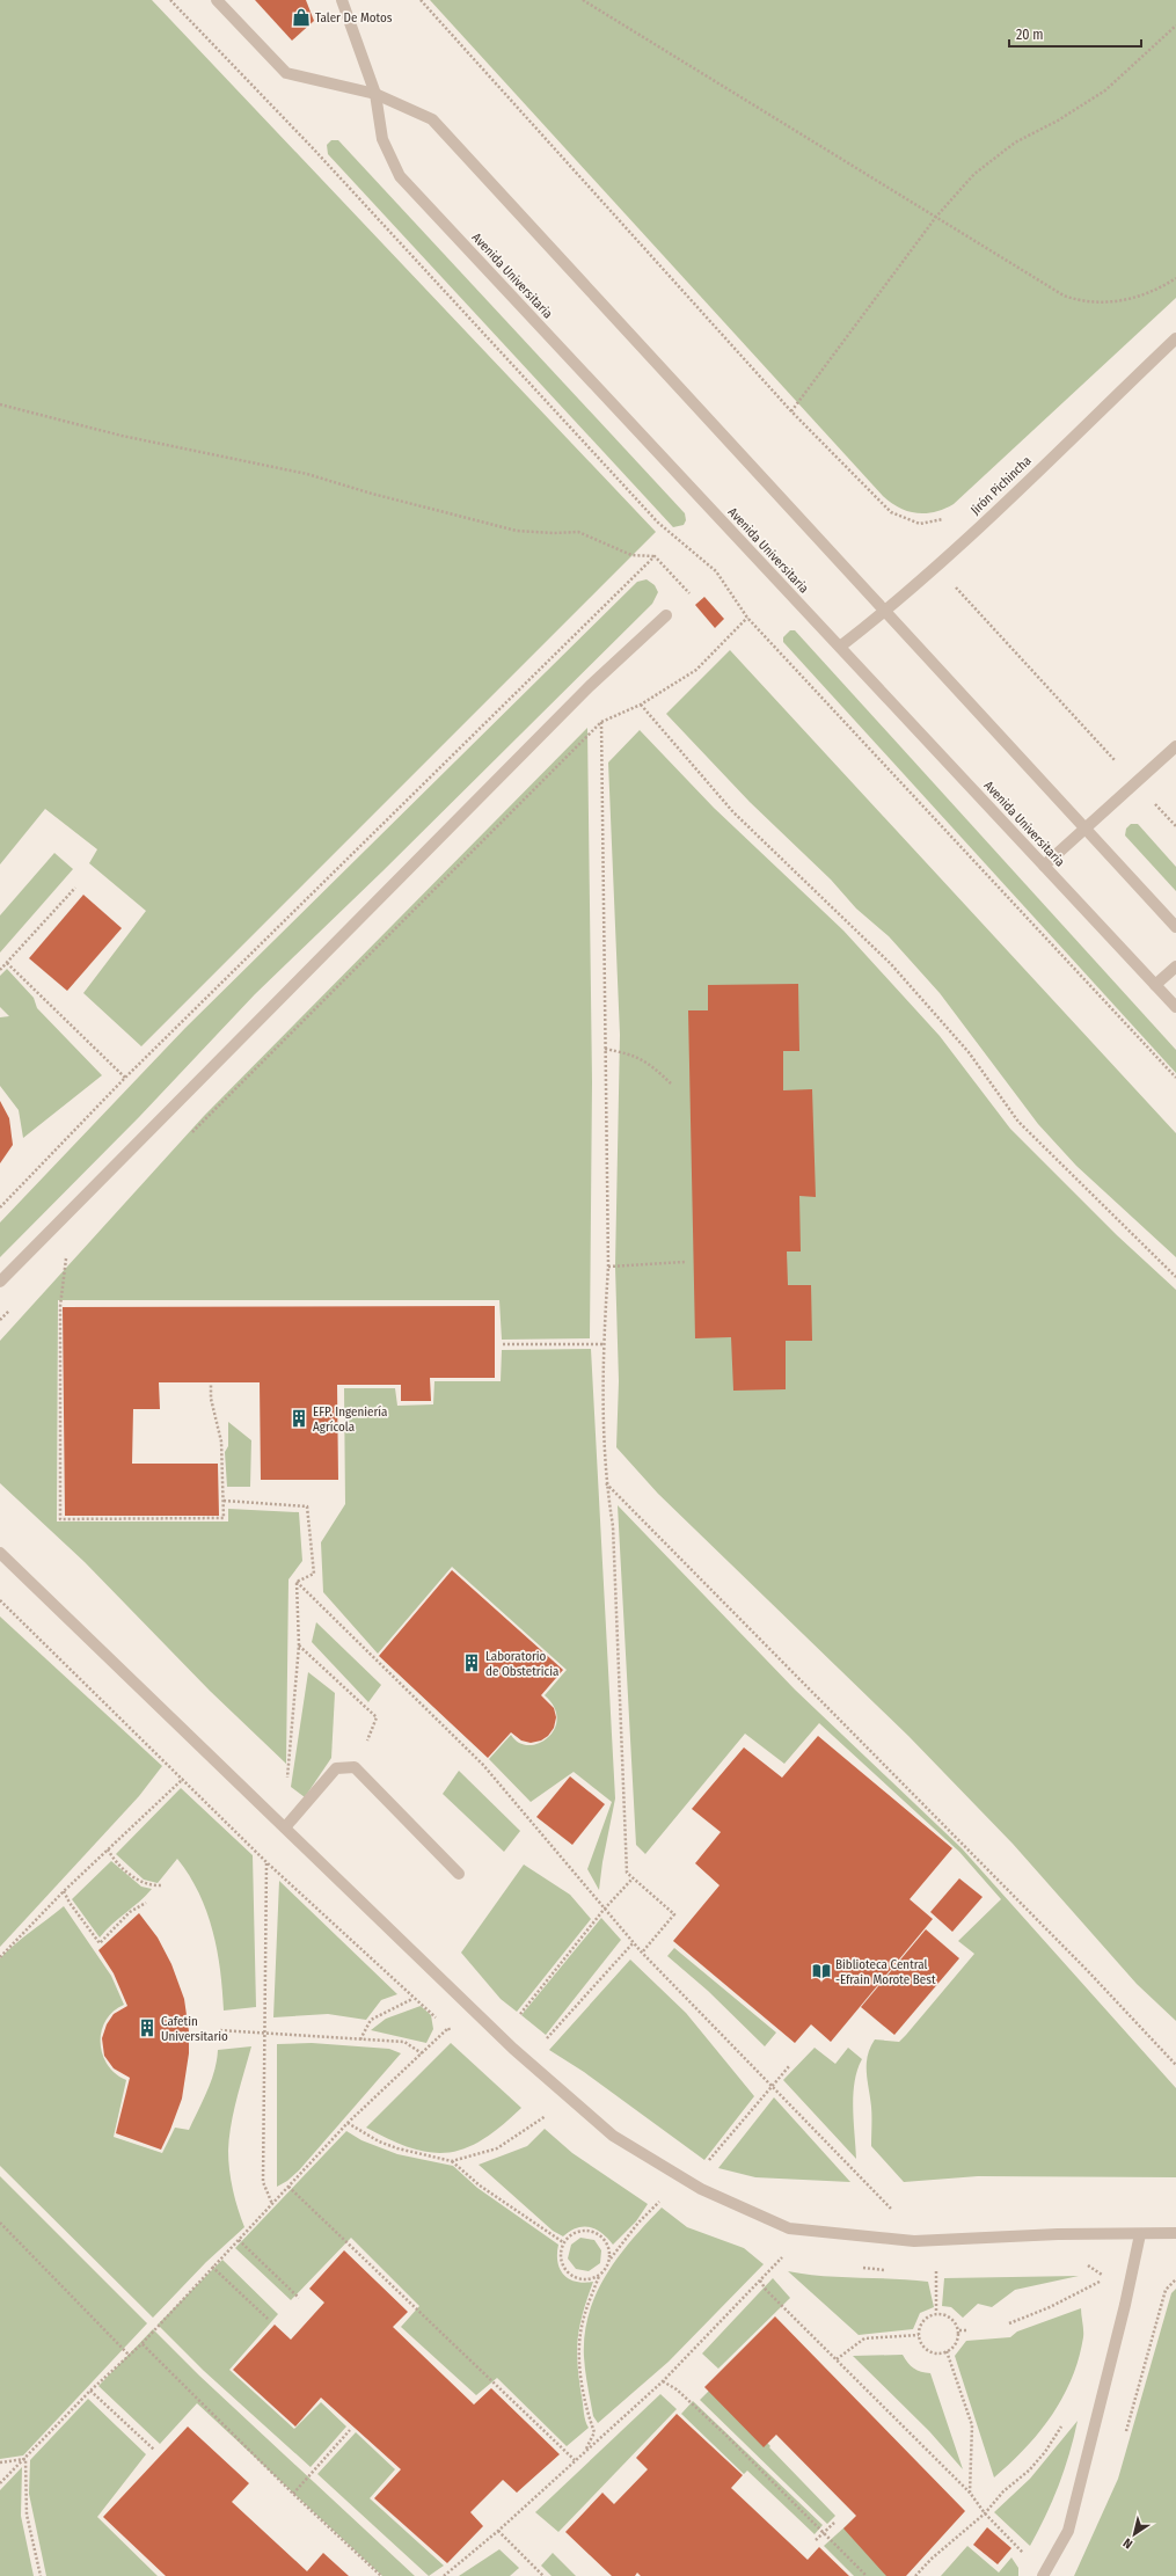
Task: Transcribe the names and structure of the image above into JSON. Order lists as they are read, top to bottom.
{
  "streets": {
    "street": ["Avenida Universitaria", "Jirón Pichincha"]
  },
  "crossings": [
    ["Avenida Universitaria", "Jirón Pichincha"]
  ],
  "places": {
    "shop": ["Taler De Motos"],
    "building": ["EFP. Ingeniería Agrícola", "Laboratorio de Obstetricia", "Cafetin Universitario"],
    "library": ["Biblioteca Central -Efrain Morote Best"]
  },
  "scale_bar": "20 m",
  "north": "bottom left"
}
